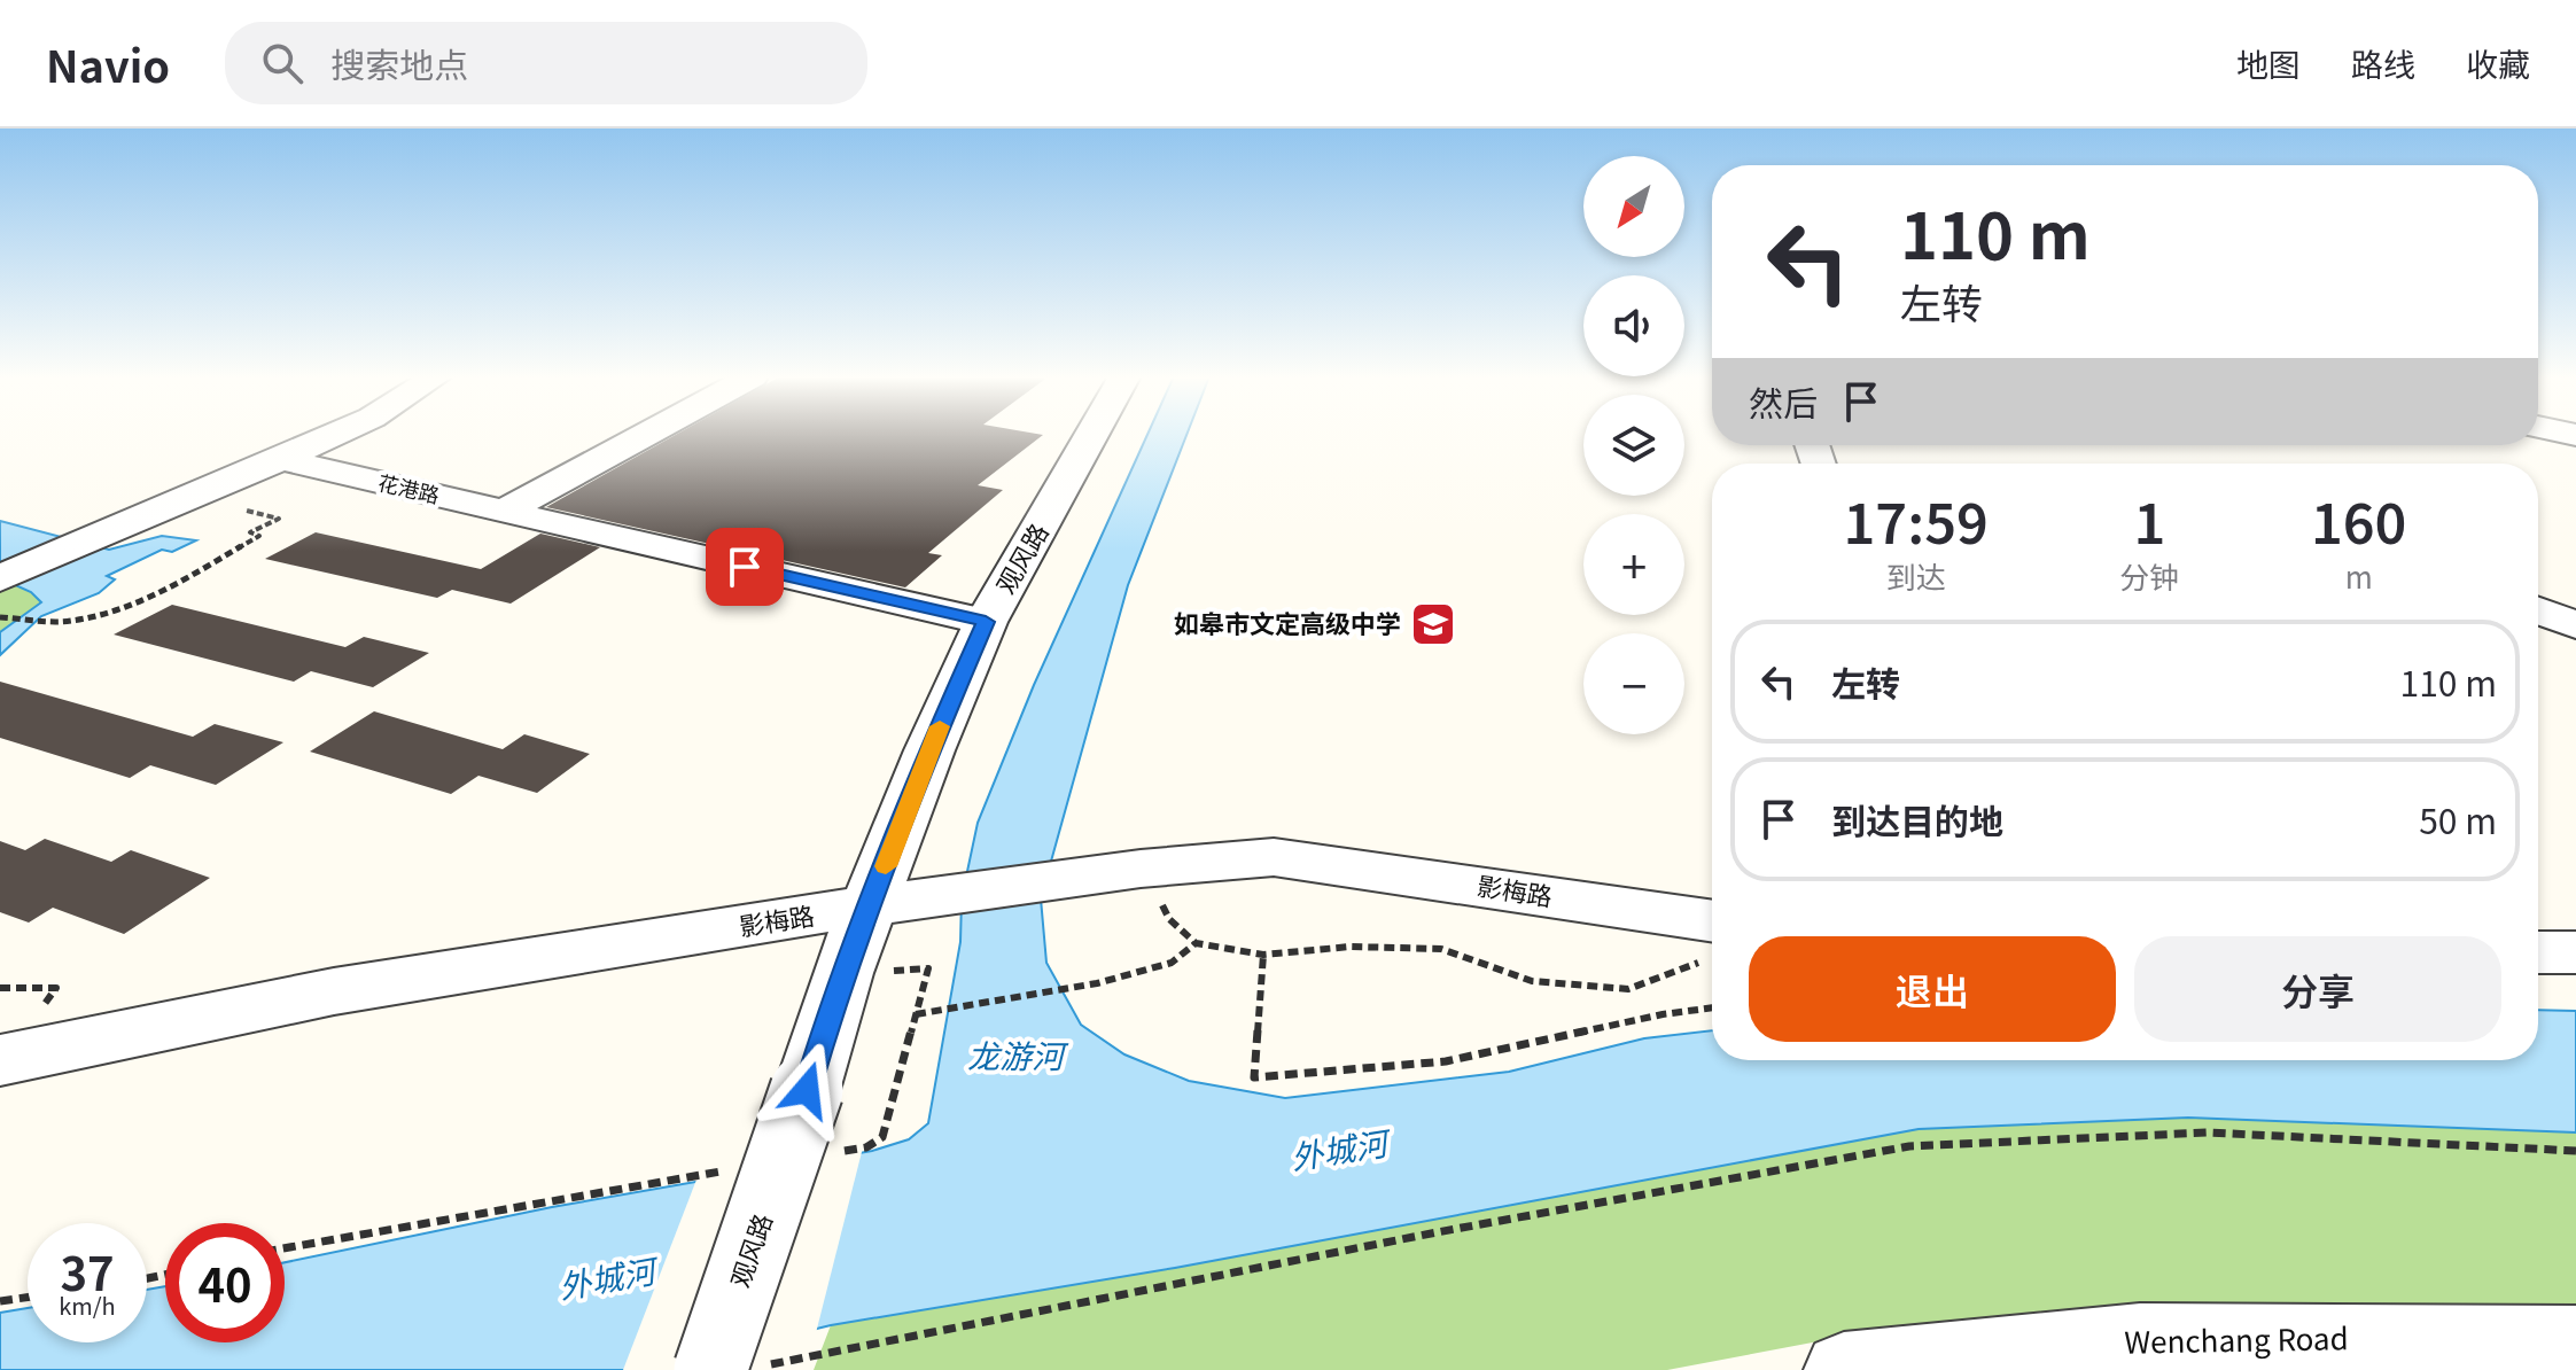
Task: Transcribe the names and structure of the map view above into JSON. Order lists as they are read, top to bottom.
{
  "streets": {
    "street": [
      "花港路",
      "观风路",
      "影梅路",
      "Wenchang Road"
    ]
  },
  "crossings": [
    ["花港路", "观风路"],
    ["观风路", "影梅路"]
  ],
  "water": ["龙游河", "外城河"],
  "places": {
    "school or university": ["如皋市文定高级中学"]
  },
  "north": "bottom left",
  "page": {
    "header": "Navio",
    "search": "搜索地点",
    "nav": ["地图", "路线", "收藏"],
    "map_buttons": ["+", "−"],
    "turn": ["110 m", "左转"],
    "then": "然后",
    "eta": [
      "17:59",
      "到达",
      "1",
      "分钟",
      "160",
      "m"
    ],
    "list": [
      {
        "name": "左转",
        "value": "110 m"
      },
      {
        "name": "到达目的地",
        "value": "50 m"
      }
    ],
    "buttons": ["退出", "分享"],
    "speed": "37 km/h",
    "limit": "40"
  }
}
